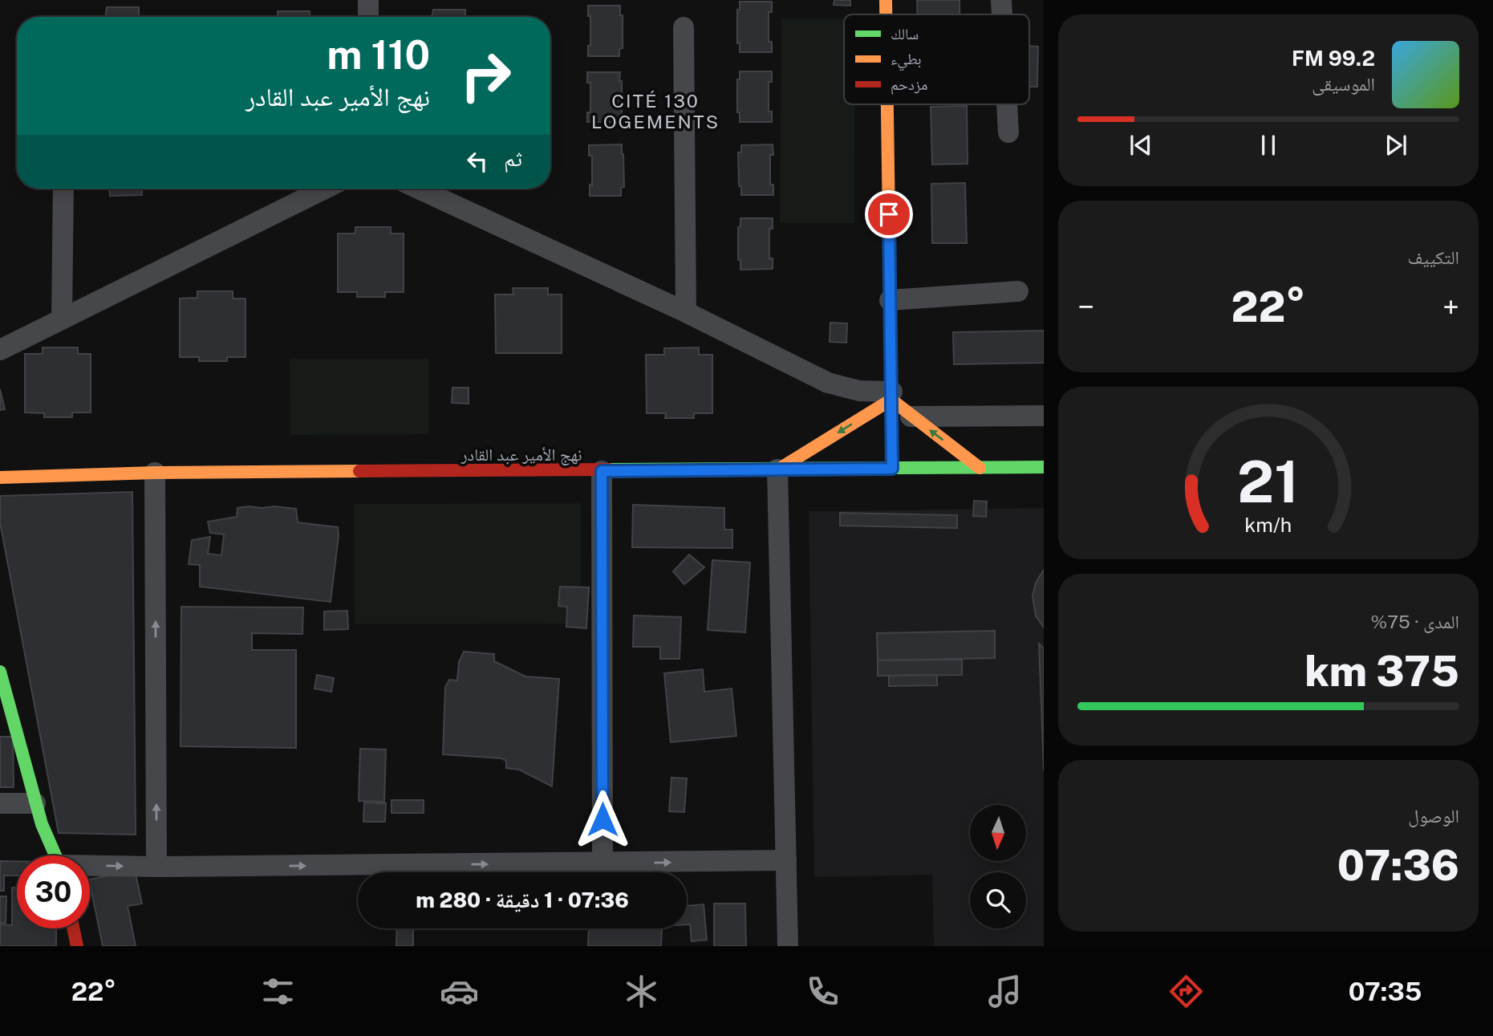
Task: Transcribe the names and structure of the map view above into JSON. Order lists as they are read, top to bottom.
{
  "streets": {
    "main road": ["نهج الأمير عبد القادر"]
  },
  "districts": ["CITÉ 130 LOGEMENTS"],
  "legend": ["سالك", "بطيء", "مزدحم"],
  "north": "bottom",
  "page": {
    "turn": ["110 m", "نهج الأمير عبد القادر"],
    "song": ["99.2 FM", "الموسيقى"],
    "then": "ثم",
    "tile": [
      "التكييف",
      ["المدى · 75%", "375 km"],
      ["الوصول", "07:36"]
    ],
    "heat": ["−", "22°", "+"],
    "limit": "30",
    "trip": "07:36 · 1 دقيقة · 280 m",
    "tabs": ["07:35", "22°"],
    "gauge": ["21", "km/h"]
  }
}
